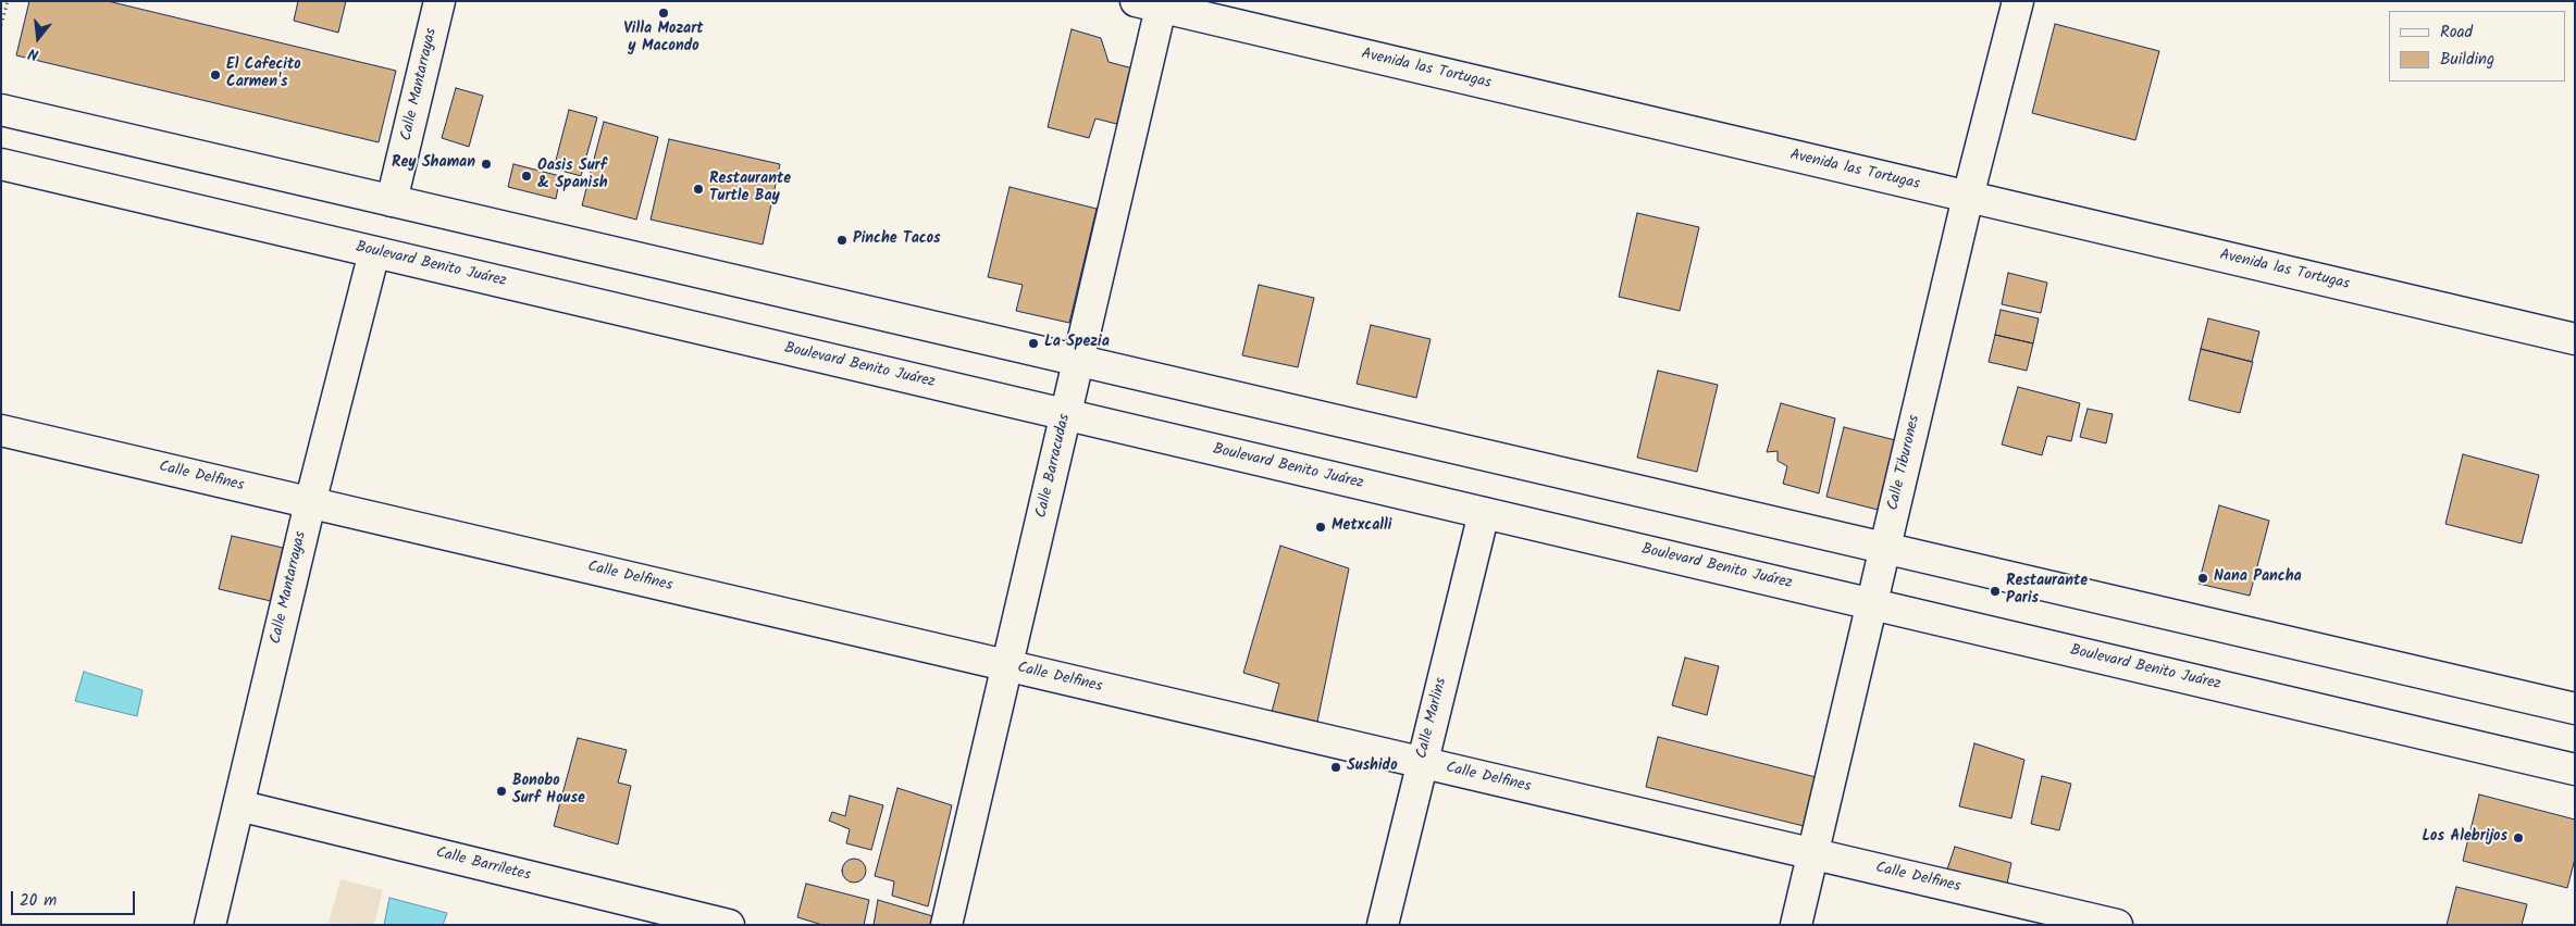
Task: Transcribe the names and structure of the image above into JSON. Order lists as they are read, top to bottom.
{
  "streets": {
    "street": [
      "Avenida las Tortugas",
      "Calle Mantarrayas",
      "Boulevard Benito Juárez",
      "Calle Tiburones",
      "Calle Barracudas",
      "Calle Delfines",
      "Calle Marlins",
      "Calle Barriletes"
    ]
  },
  "crossings": [
    ["Avenida las Tortugas", "Calle Tiburones"],
    ["Avenida las Tortugas", "Calle Barracudas"],
    ["Calle Mantarrayas", "Boulevard Benito Juárez"],
    ["Calle Mantarrayas", "Calle Delfines"],
    ["Calle Mantarrayas", "Calle Barriletes"],
    ["Boulevard Benito Juárez", "Calle Tiburones"],
    ["Boulevard Benito Juárez", "Calle Barracudas"],
    ["Boulevard Benito Juárez", "Calle Marlins"],
    ["Calle Tiburones", "Calle Delfines"],
    ["Calle Barracudas", "Calle Delfines"],
    ["Calle Delfines", "Calle Marlins"]
  ],
  "places": [
    "Villa Mozart y Macondo",
    "El Cafecito Carmen's",
    "Rey Shaman",
    "Oasis Surf & Spanish",
    "Restaurante Turtle Bay",
    "Pinche Tacos",
    "La Spezia",
    "Metxcalli",
    "Nana Pancha",
    "Restaurante Paris",
    "Sushido",
    "Bonobo Surf House",
    "Los Alebrijos"
  ],
  "legend": ["Road", "Building"],
  "scale_bar": "20 m",
  "north": "bottom"
}
